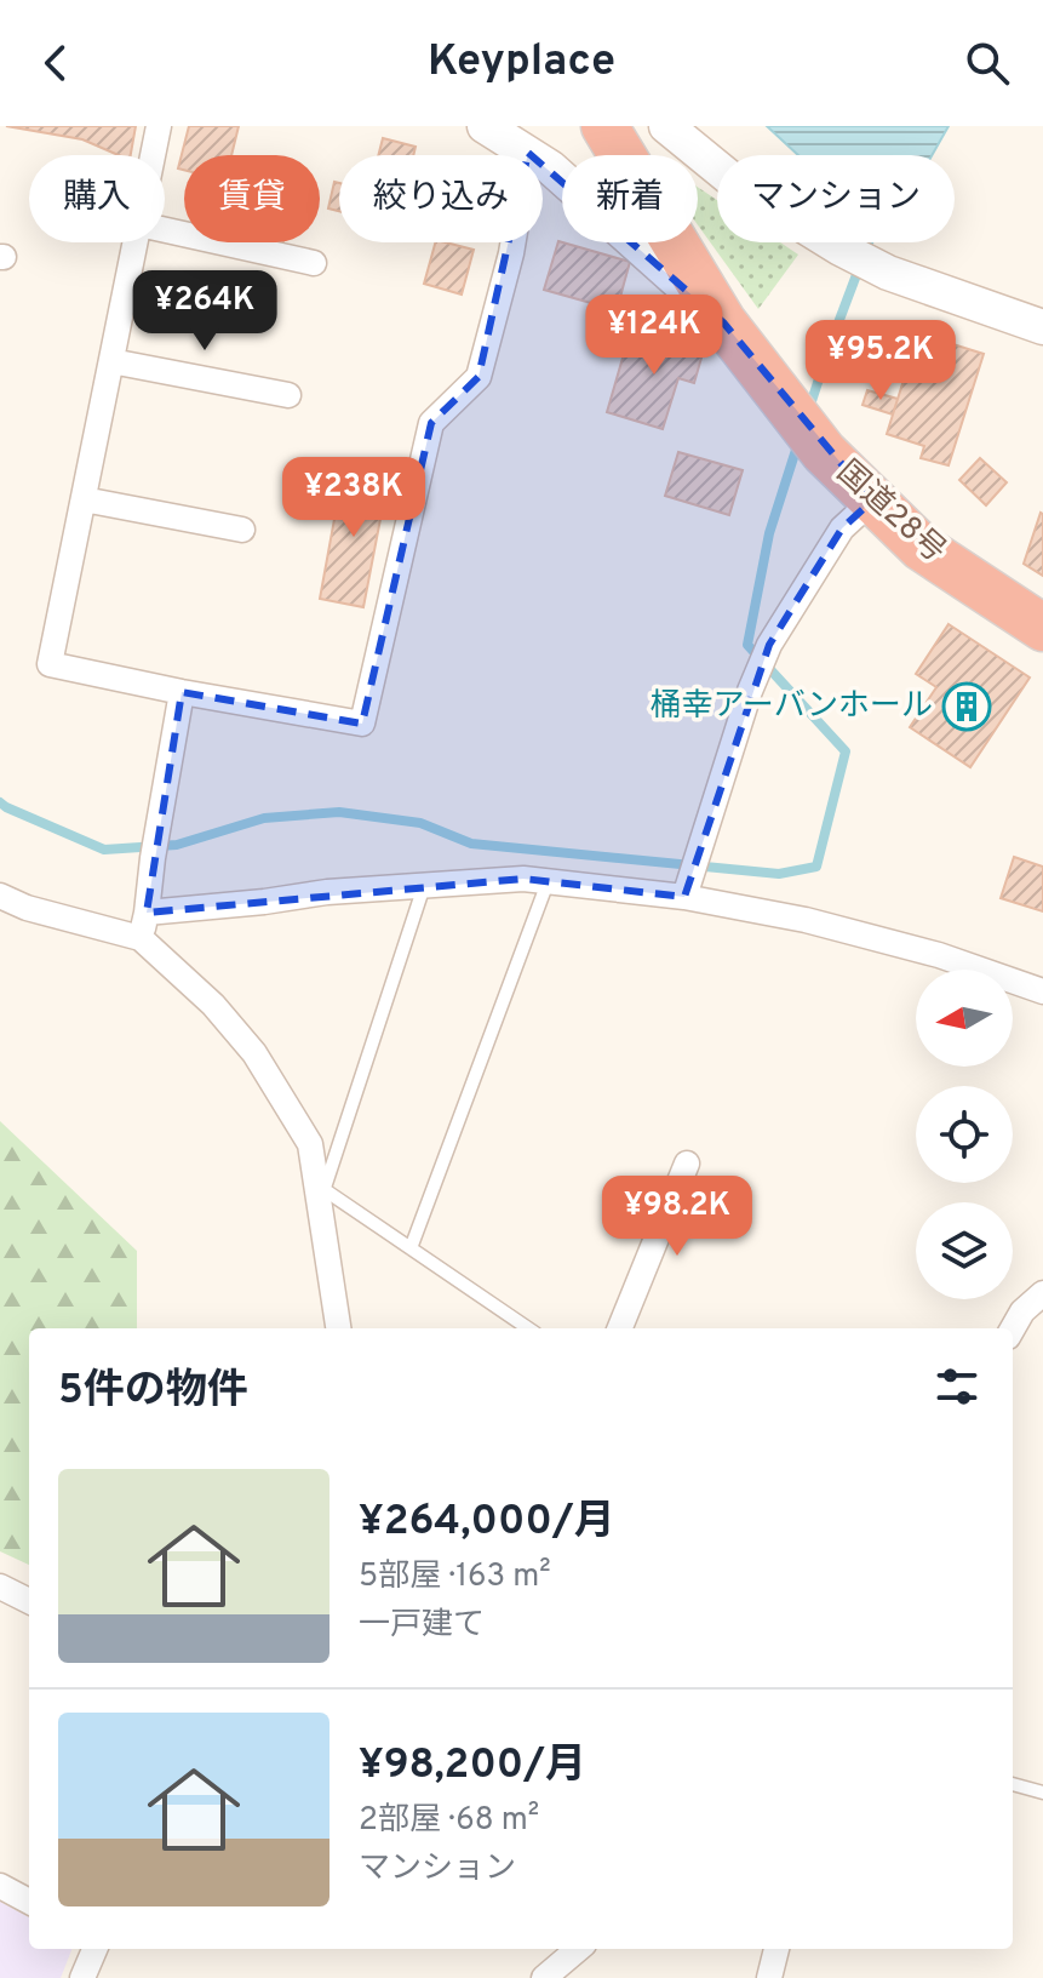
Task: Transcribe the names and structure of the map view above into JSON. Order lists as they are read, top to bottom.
{
  "streets": {
    "highway": ["国道28号"]
  },
  "places": {
    "building": ["桶幸アーバンホール"]
  },
  "north": "left",
  "page": {
    "header": "Keyplace",
    "chip": [
      "購入",
      "賃貸",
      "絞り込み",
      "新着",
      "マンション"
    ],
    "price": [
      "¥264K",
      "¥124K",
      "¥95.2K",
      "¥238K",
      "¥98.2K"
    ],
    "heading": "5件の物件",
    "list": [
      {
        "name": "¥264,000/月",
        "note": "5部屋 · 163 m² · 一戸建て"
      },
      {
        "name": "¥98,200/月",
        "note": "2部屋 · 68 m² · マンション"
      }
    ]
  }
}
